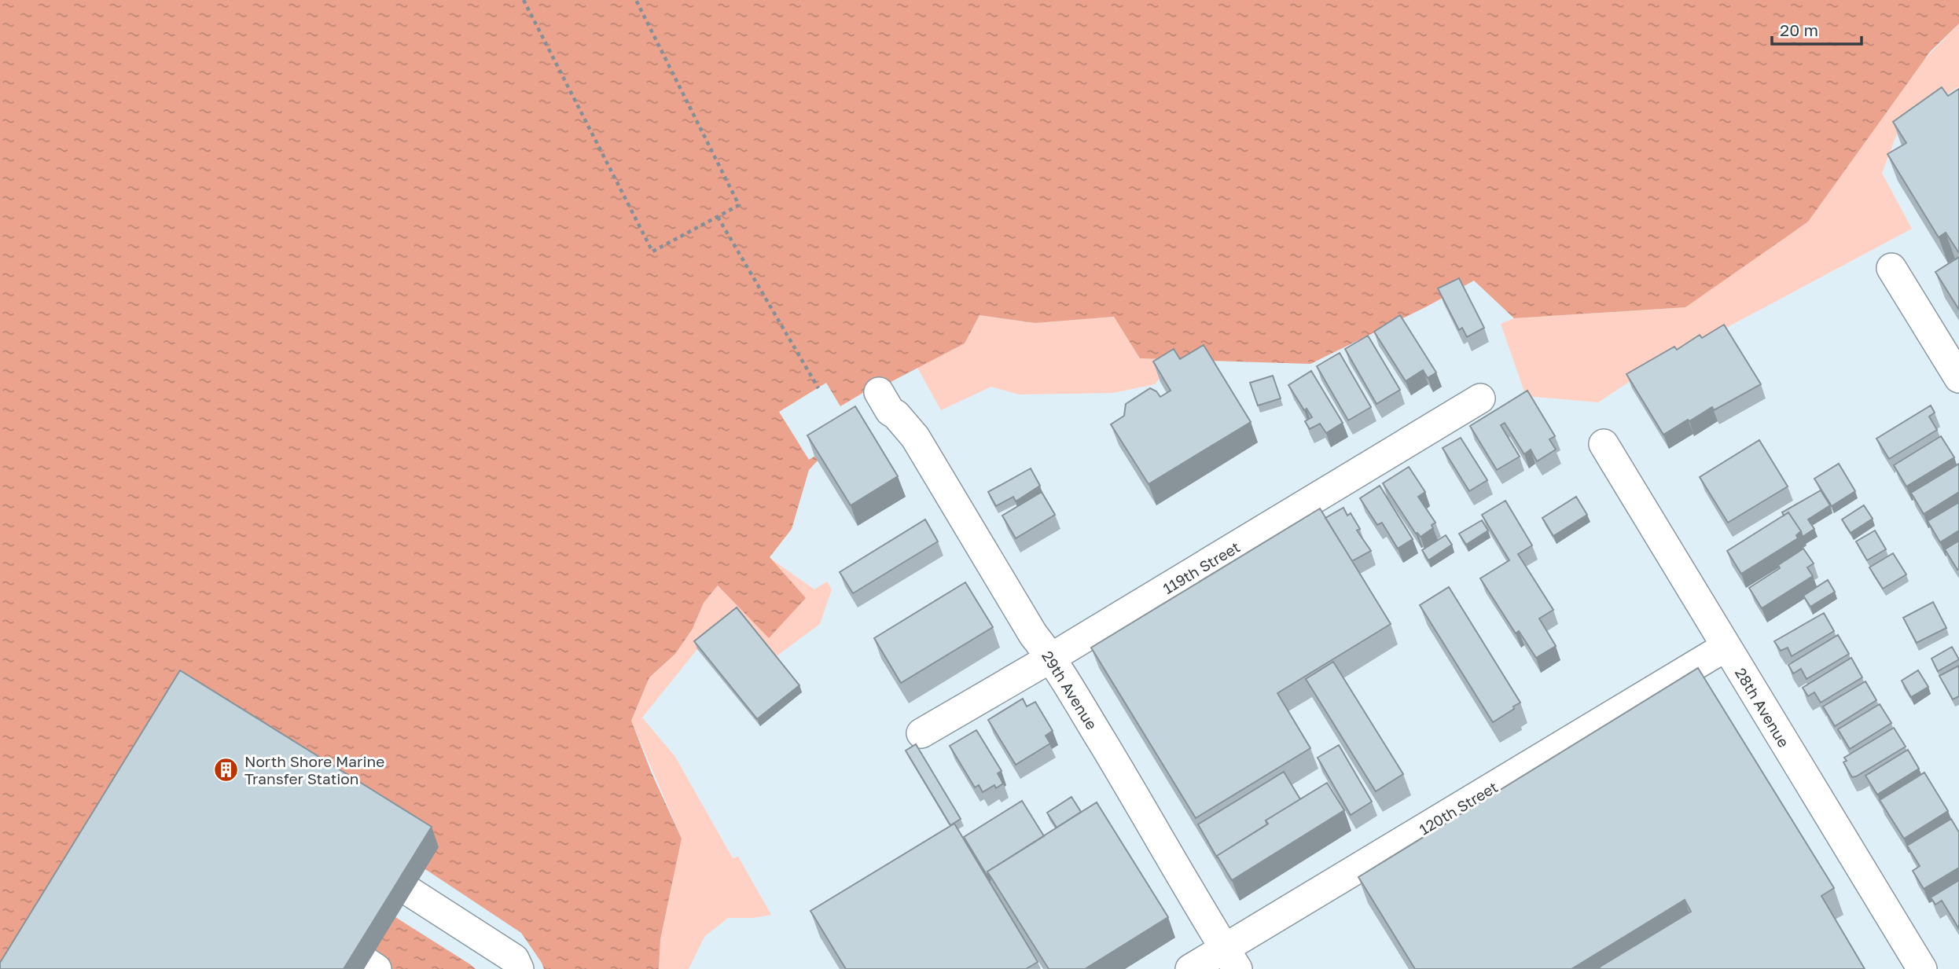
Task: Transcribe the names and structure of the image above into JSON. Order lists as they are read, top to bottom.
{
  "streets": {
    "street": [
      "119th Street",
      "29th Avenue",
      "28th Avenue",
      "120th Street"
    ]
  },
  "crossings": [
    ["119th Street", "29th Avenue"],
    ["29th Avenue", "120th Street"],
    ["28th Avenue", "120th Street"]
  ],
  "places": {
    "building": ["North Shore Marine Transfer Station"]
  },
  "scale_bar": "20 m"
}
